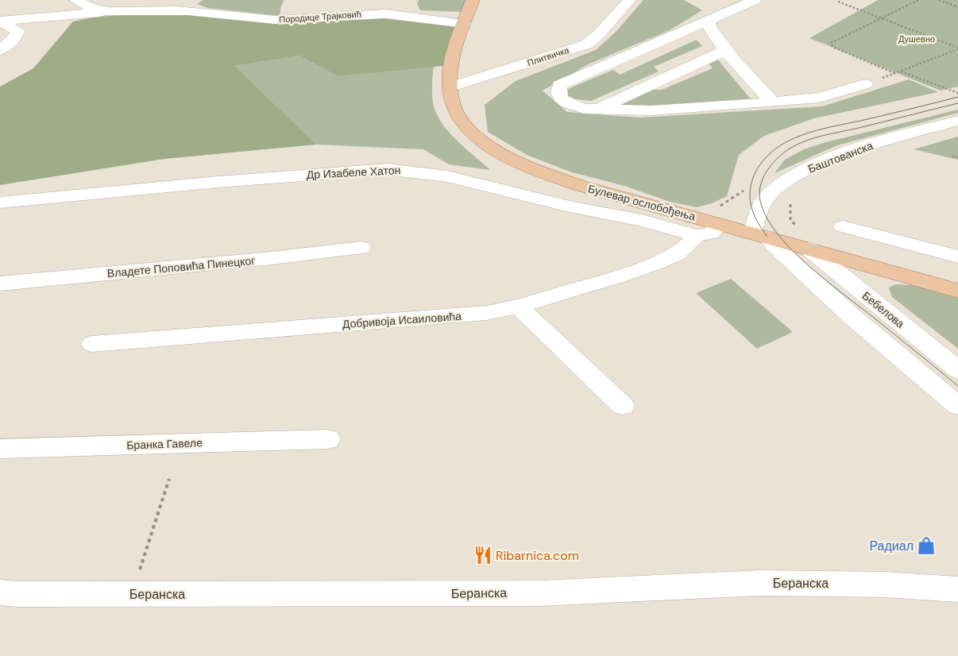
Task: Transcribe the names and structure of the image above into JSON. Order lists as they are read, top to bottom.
{
  "streets": {
    "main road": ["Булевар ослобођења"],
    "street": [
      "Породице Трајковић",
      "Плитвичка",
      "Баштованска",
      "Др Изабеле Хатон",
      "Владете Поповића Пинецког",
      "Бебелова",
      "Добривоја Исаиловића",
      "Бранка Гавеле",
      "Беранска"
    ]
  },
  "crossings": [
    ["Породице Трајковић", "Булевар ослобођења"],
    ["Плитвичка", "Булевар ослобођења"],
    ["Баштованска", "Булевар ослобођења"],
    ["Др Изабеле Хатон", "Добривоја Исаиловића"],
    ["Булевар ослобођења", "Бебелова"]
  ],
  "parks": ["Душевно"],
  "places": {
    "shop": ["Радиал"],
    "restaurant": ["Ribarnica.com"]
  }
}
